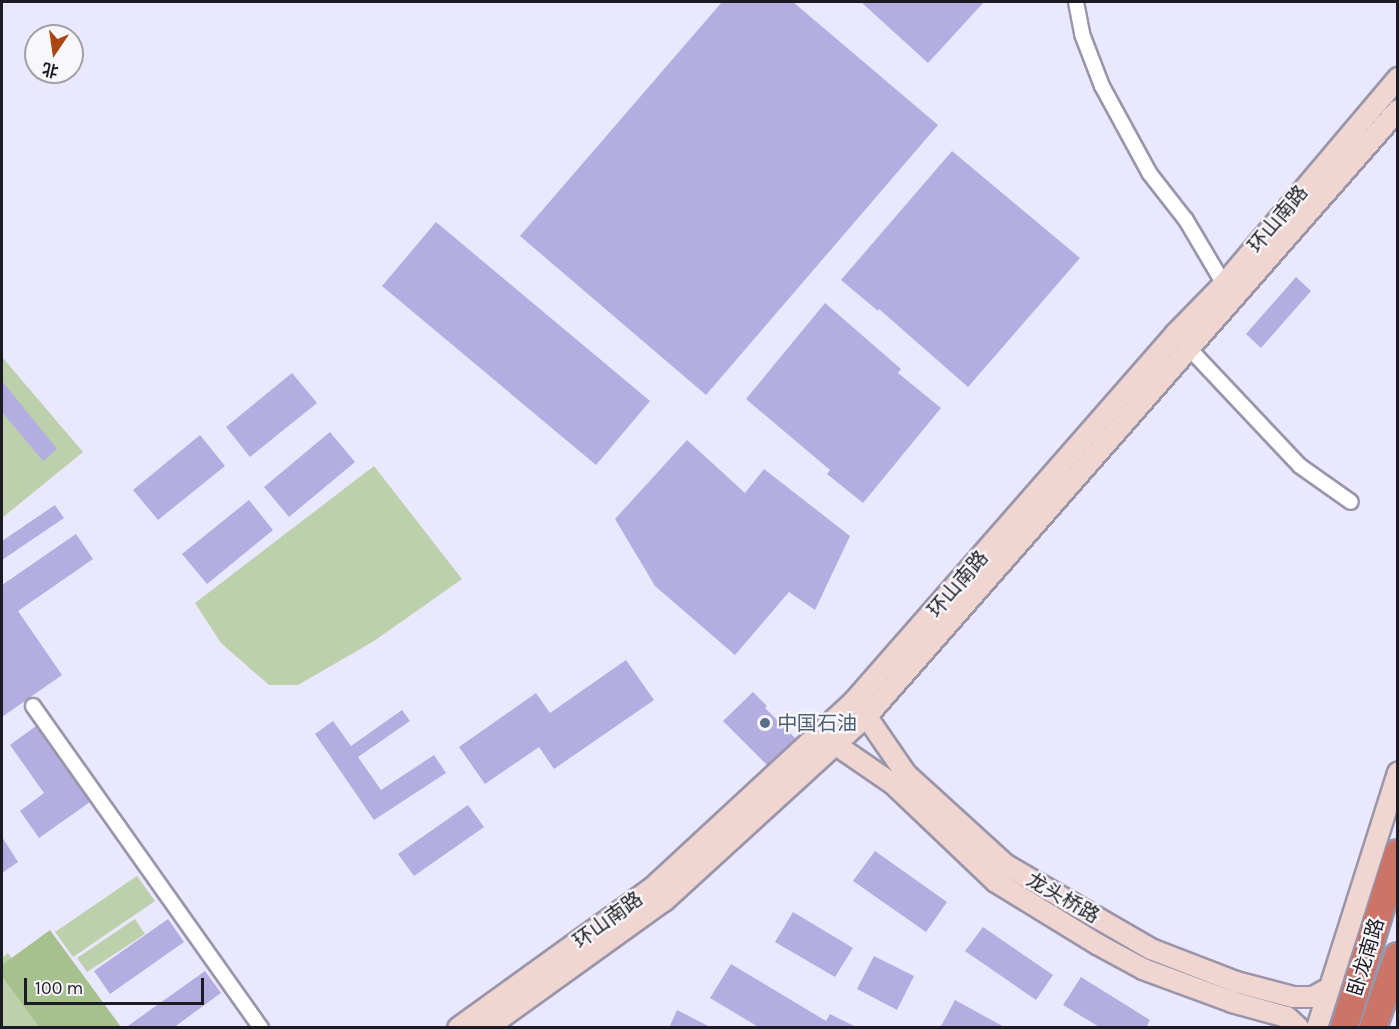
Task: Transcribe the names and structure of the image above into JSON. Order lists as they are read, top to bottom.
{
  "streets": {
    "highway": ["卧龙南路"],
    "main road": ["环山南路", "龙头桥路"]
  },
  "crossings": [
    ["环山南路", "龙头桥路"]
  ],
  "places": ["中国石油"],
  "scale_bar": "100 m",
  "north": "bottom"
}
